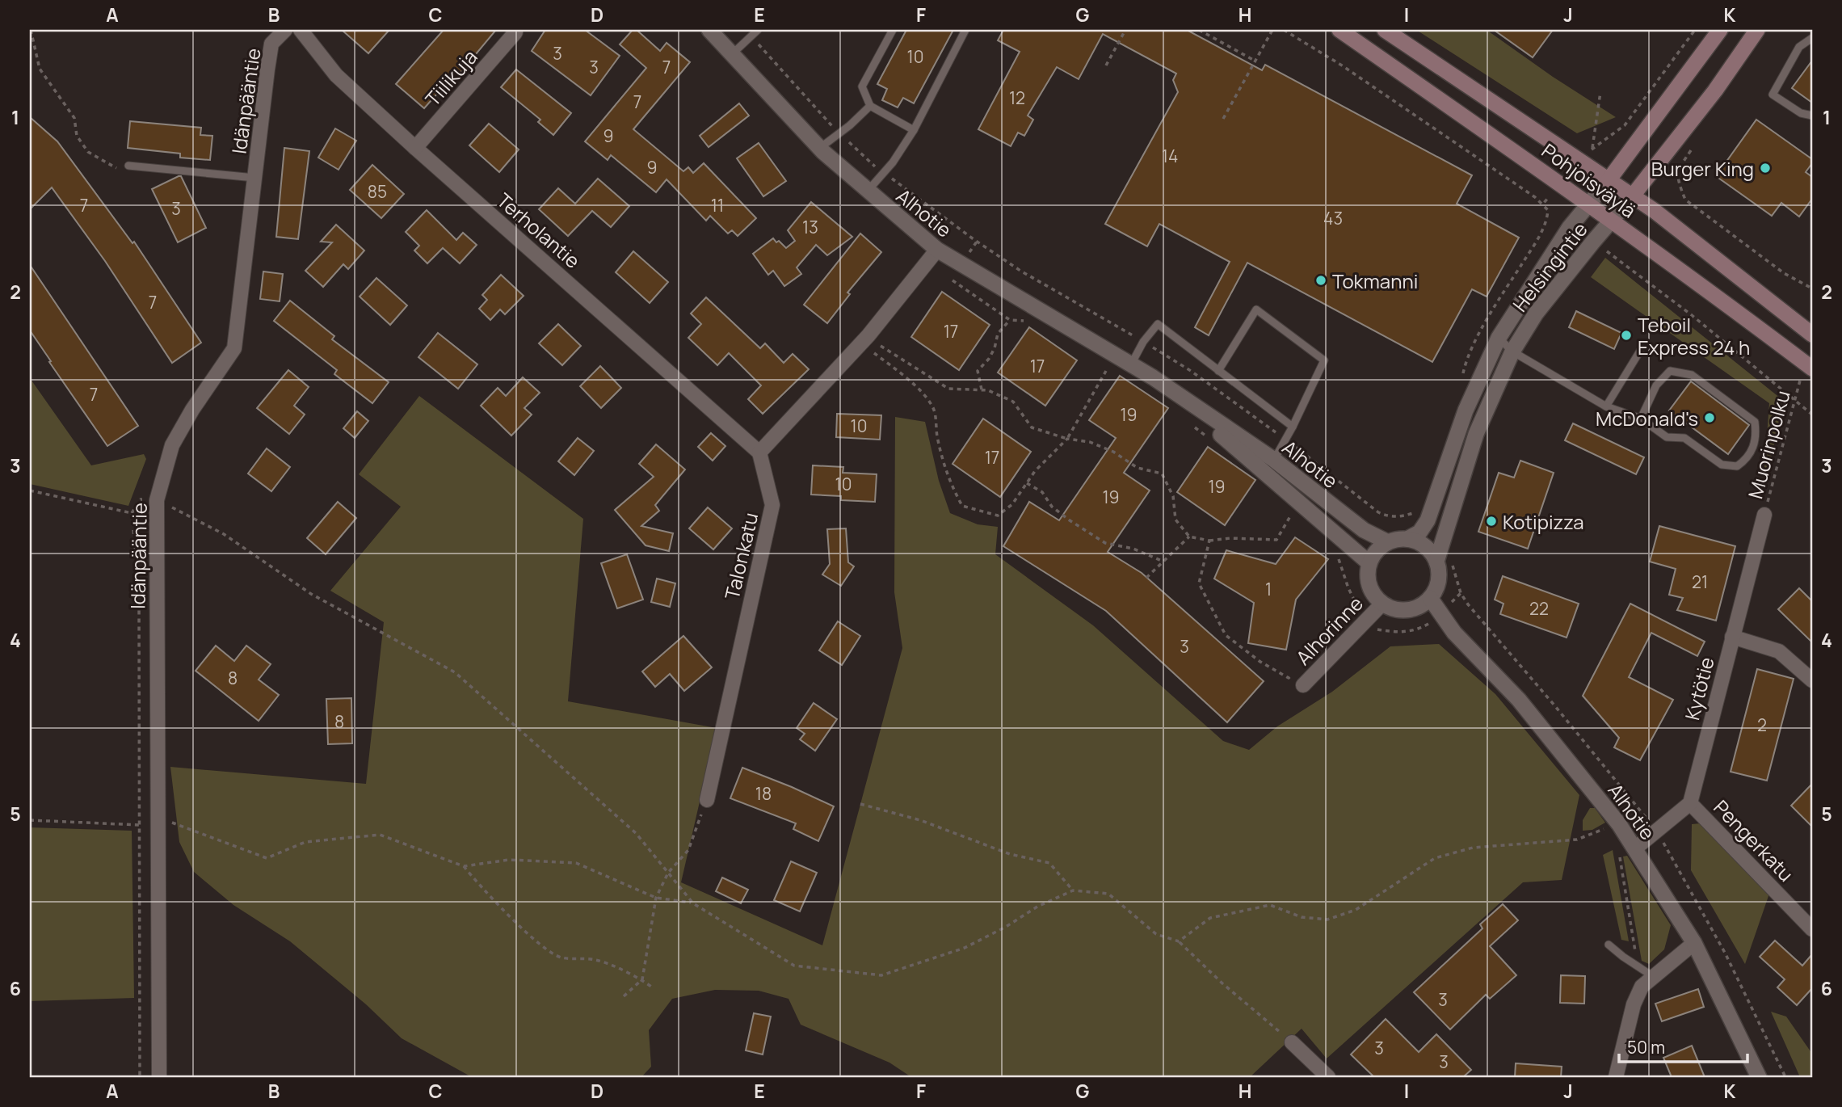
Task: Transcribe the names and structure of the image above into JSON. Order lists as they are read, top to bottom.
{
  "streets": {
    "main road": ["Pohjoisväylä", "Helsingintie"],
    "street": [
      "Tiilikuja",
      "Idänpääntie",
      "Alhotie",
      "Terholantie",
      "Talonkatu",
      "Alhorinne",
      "Kytötie",
      "Pengerkatu"
    ],
    "path": ["Muorinpolku"]
  },
  "crossings": [
    ["Tiilikuja", "Terholantie"],
    ["Pohjoisväylä", "Helsingintie"],
    ["Alhotie", "Helsingintie"],
    ["Alhotie", "Alhorinne"],
    ["Terholantie", "Talonkatu"],
    ["Helsingintie", "Alhorinne"],
    ["Muorinpolku", "Kytötie"],
    ["Kytötie", "Pengerkatu"]
  ],
  "places": [
    "Burger King",
    "Tokmanni",
    "Teboil Express 24 h",
    "McDonald's",
    "Kotipizza"
  ],
  "house_numbers": [
    "3",
    "10",
    "3",
    "7",
    "12",
    "7",
    "9",
    "14",
    "9",
    "85",
    "7",
    "11",
    "3",
    "43",
    "13",
    "7",
    "17",
    "17",
    "7",
    "19",
    "10",
    "17",
    "10",
    "19",
    "19",
    "21",
    "1",
    "22",
    "3",
    "8",
    "8",
    "2",
    "18",
    "3",
    "3",
    "3"
  ],
  "scale_bar": "50 m",
  "grid": {
    "columns": [
      "A",
      "B",
      "C",
      "D",
      "E",
      "F",
      "G",
      "H",
      "I",
      "J",
      "K"
    ],
    "rows": [
      "1",
      "2",
      "3",
      "4",
      "5",
      "6"
    ]
  }
}
